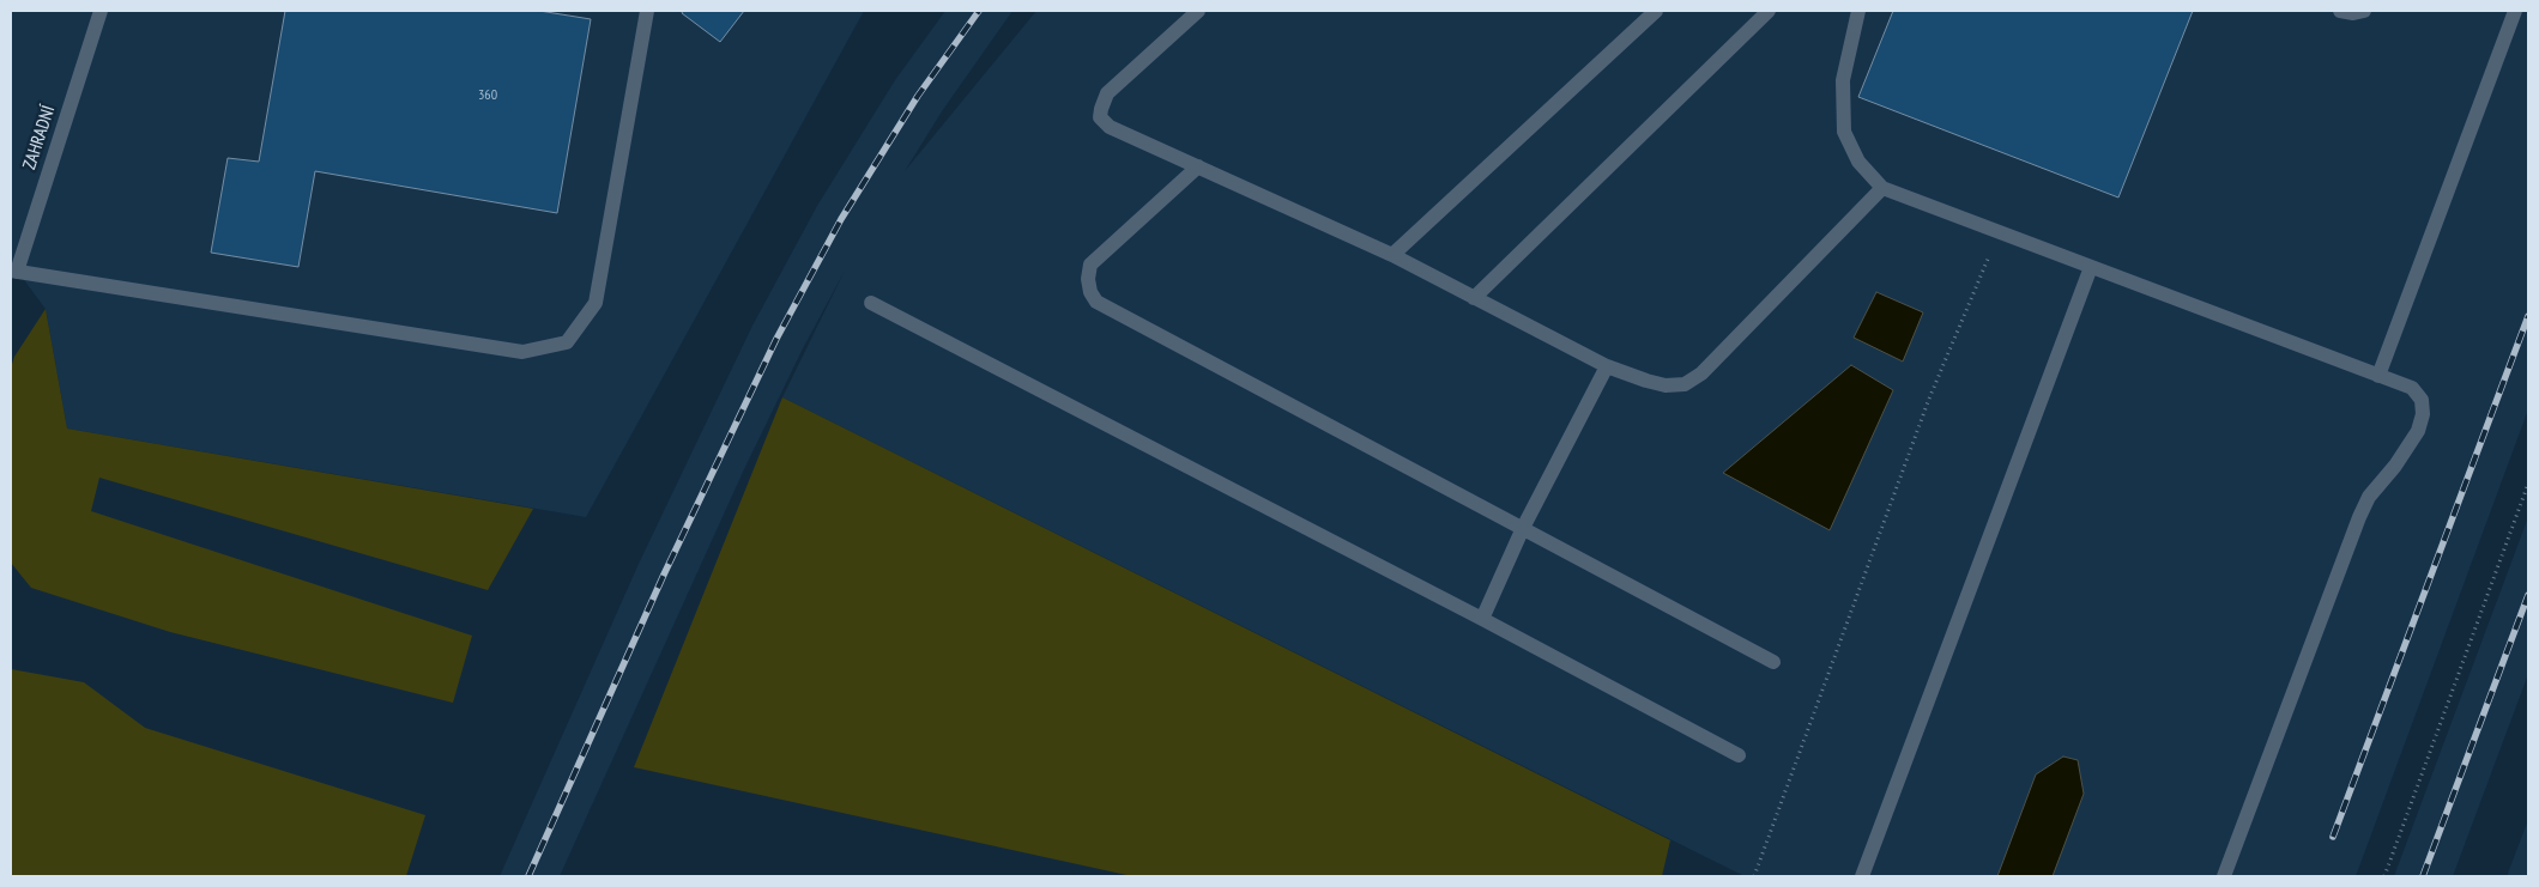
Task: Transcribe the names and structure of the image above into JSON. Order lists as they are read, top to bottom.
{
  "streets": {
    "street": ["ZAHRADNÍ"]
  },
  "house_numbers": ["360"]
}
